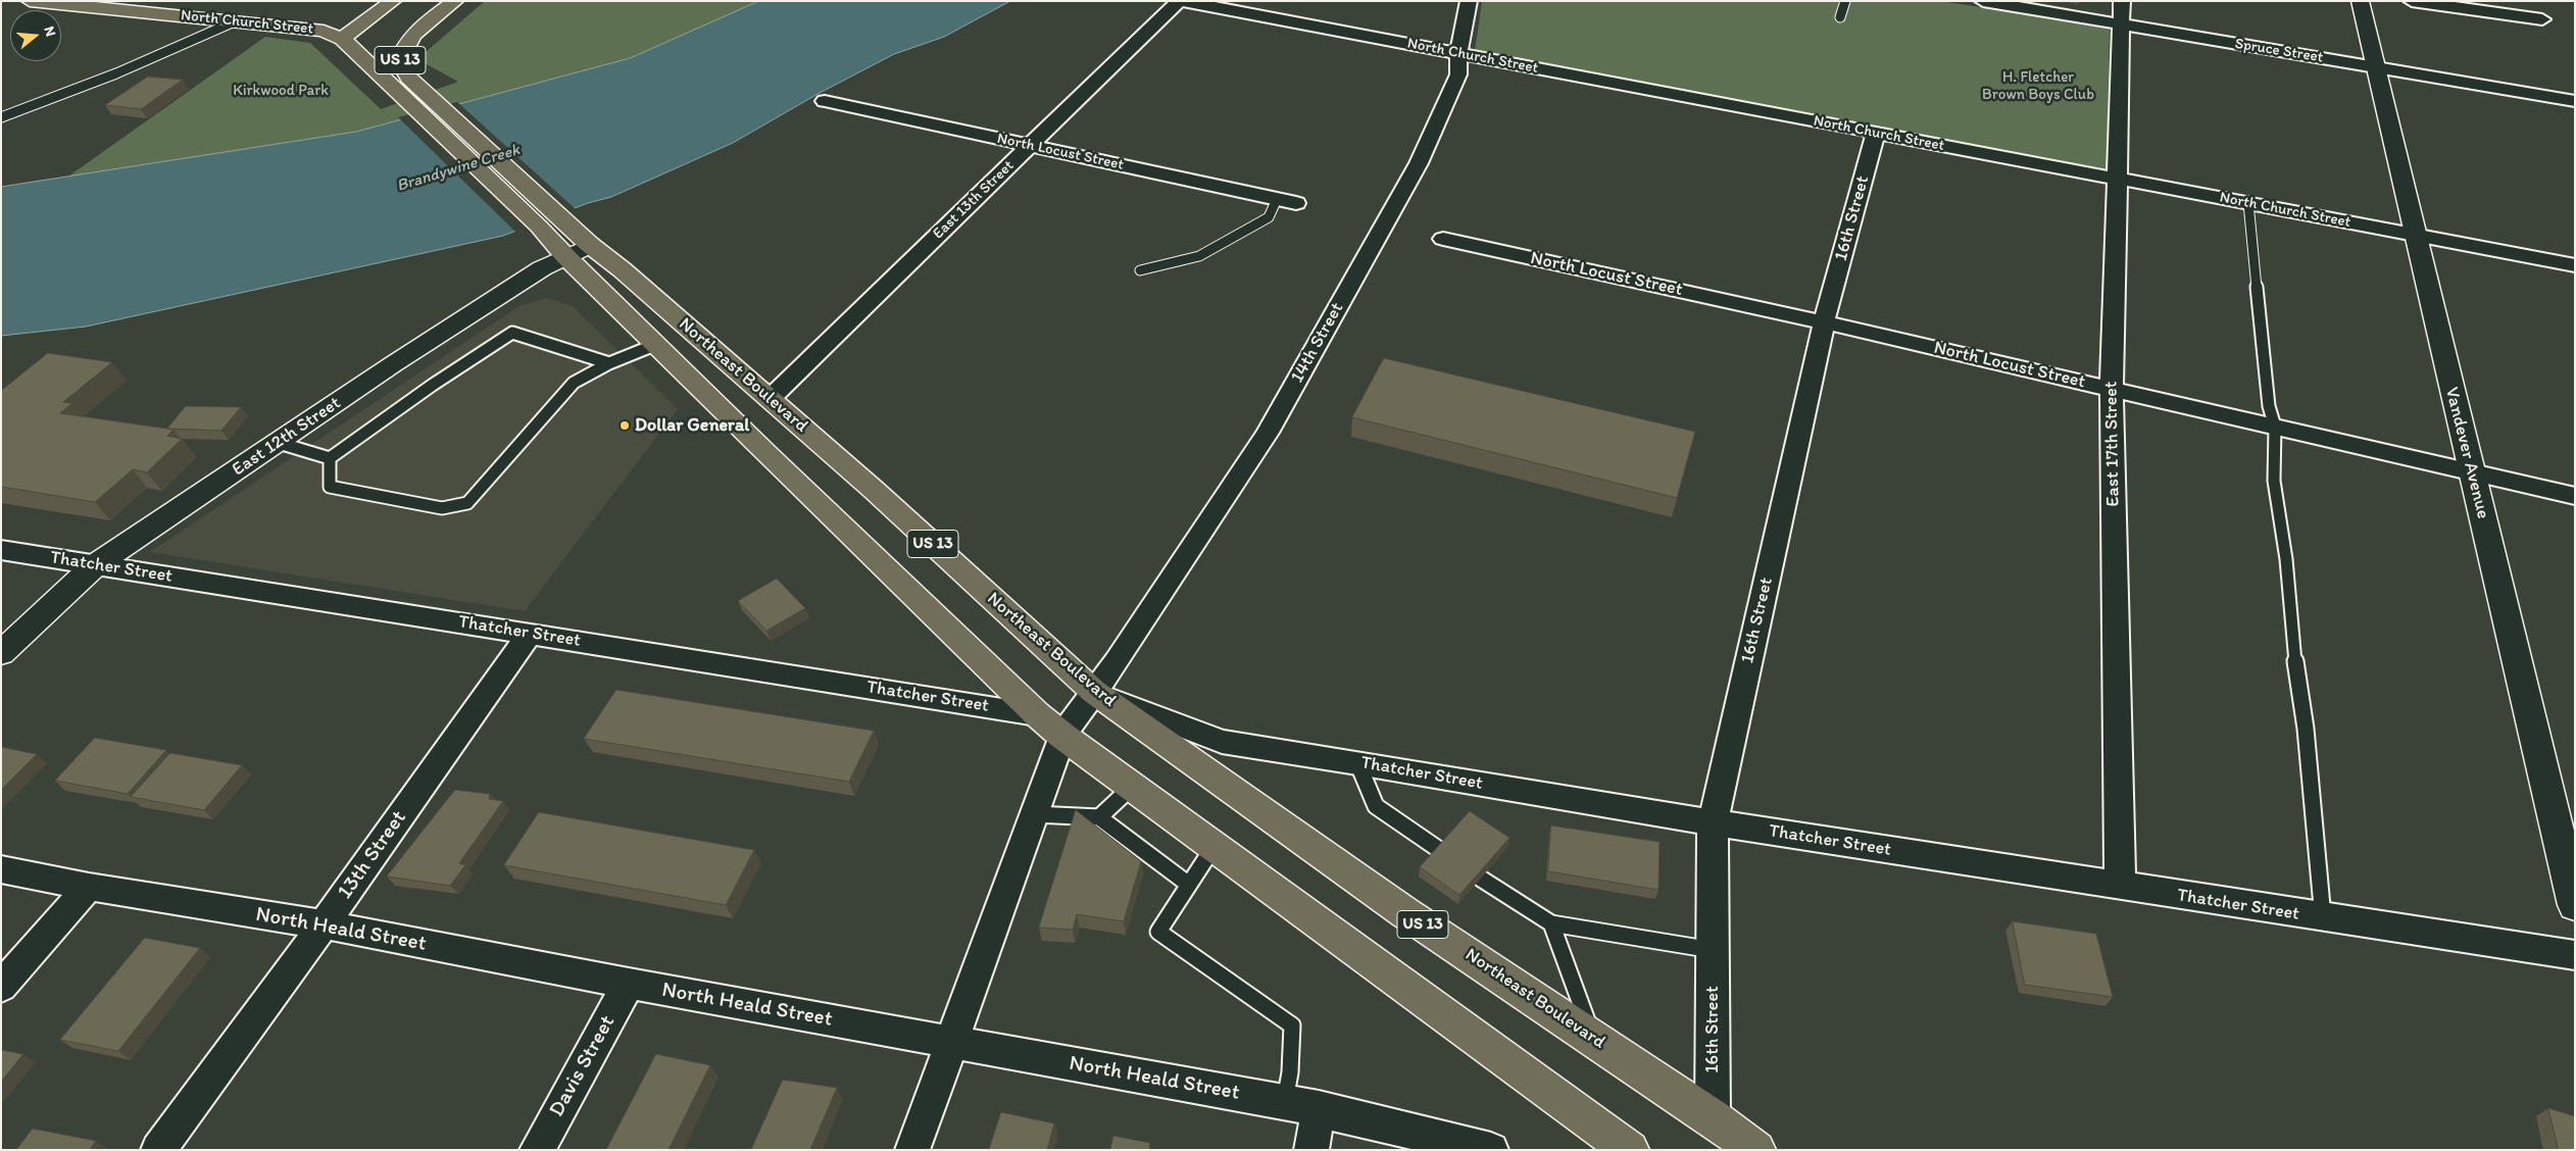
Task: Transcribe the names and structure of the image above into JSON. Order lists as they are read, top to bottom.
{
  "streets": {
    "main road": ["North Church Street", "US 13", "Northeast Boulevard"],
    "street": [
      "Spruce Street",
      "North Locust Street",
      "East 13th Street",
      "16th Street",
      "14th Street",
      "East 12th Street",
      "East 17th Street",
      "Vandever Avenue",
      "Thatcher Street",
      "13th Street",
      "North Heald Street",
      "Davis Street"
    ]
  },
  "crossings": [
    ["North Church Street", "16th Street"],
    ["North Church Street", "14th Street"],
    ["North Church Street", "Northeast Boulevard"],
    ["North Church Street", "East 17th Street"],
    ["North Church Street", "Vandever Avenue"],
    ["Spruce Street", "East 17th Street"],
    ["Spruce Street", "Vandever Avenue"],
    ["North Locust Street", "East 13th Street"],
    ["North Locust Street", "16th Street"],
    ["North Locust Street", "East 17th Street"],
    ["North Locust Street", "Vandever Avenue"],
    ["East 13th Street", "Northeast Boulevard"],
    ["16th Street", "Northeast Boulevard"],
    ["16th Street", "Thatcher Street"],
    ["14th Street", "Northeast Boulevard"],
    ["14th Street", "Thatcher Street"],
    ["14th Street", "North Heald Street"],
    ["Northeast Boulevard", "East 12th Street"],
    ["Northeast Boulevard", "Thatcher Street"],
    ["East 12th Street", "Thatcher Street"],
    ["East 17th Street", "Thatcher Street"],
    ["Thatcher Street", "13th Street"],
    ["13th Street", "North Heald Street"],
    ["North Heald Street", "Davis Street"]
  ],
  "water": ["Brandywine Creek"],
  "parks": ["H. Fletcher Brown Boys Club", "Kirkwood Park"],
  "places": ["Dollar General"],
  "north": "right"
}
